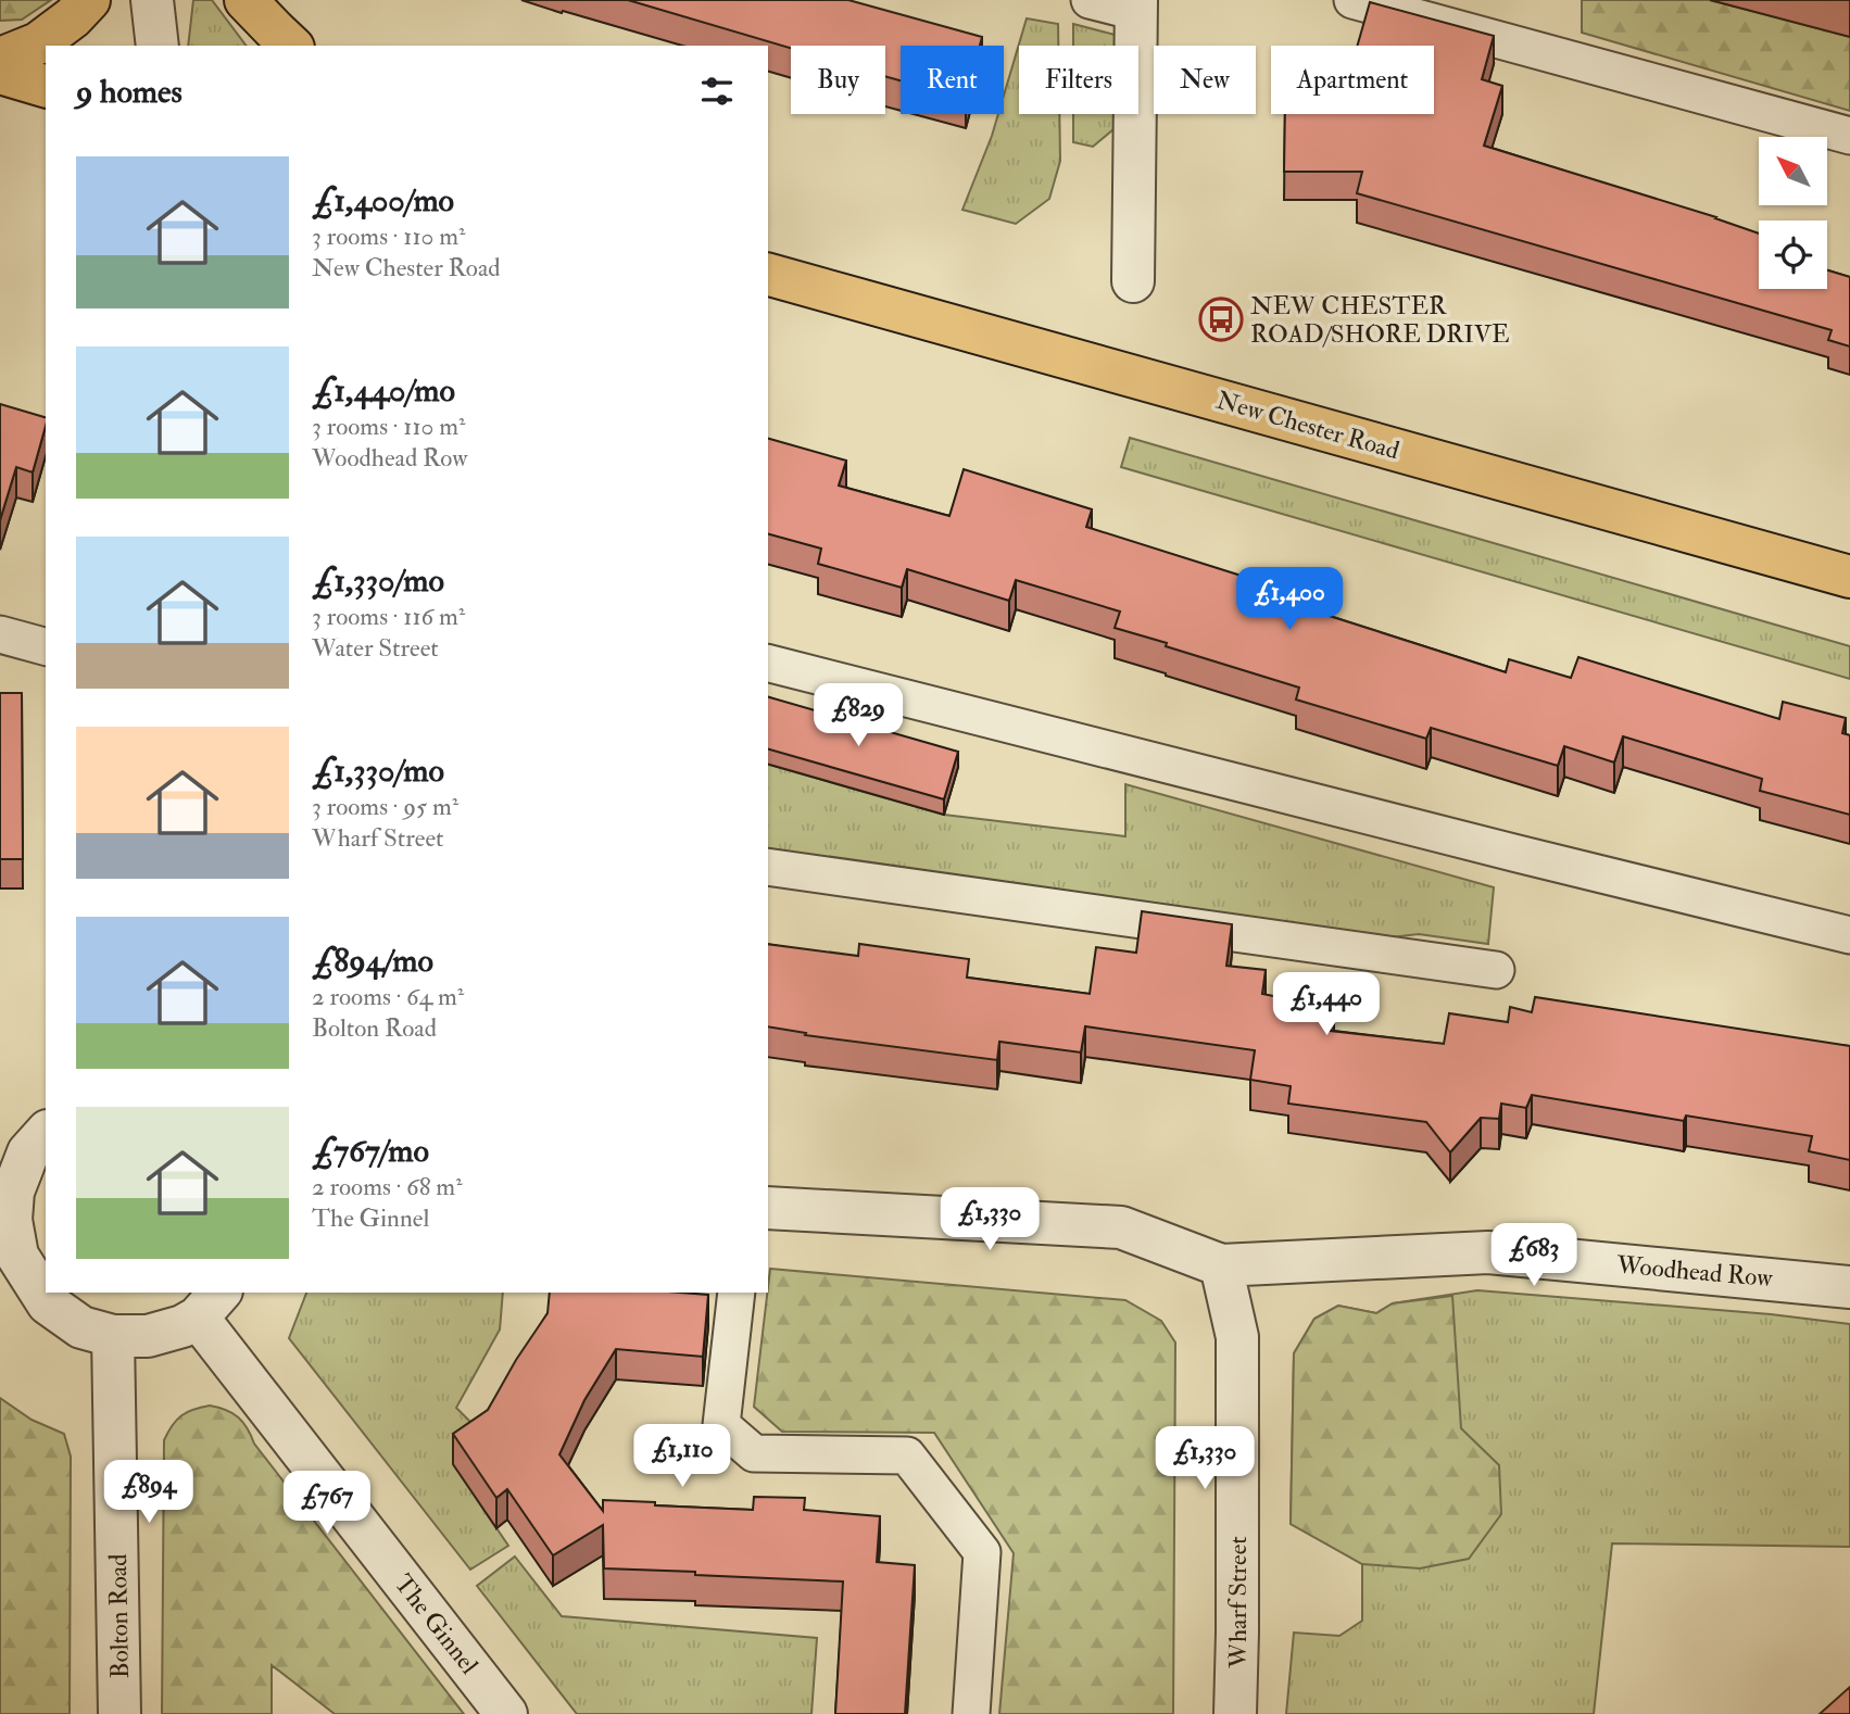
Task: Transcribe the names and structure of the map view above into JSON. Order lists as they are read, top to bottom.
{
  "streets": {
    "highway": ["New Chester Road"],
    "street": [
      "Woodhead Row",
      "Wharf Street",
      "Bolton Road",
      "The Ginnel"
    ]
  },
  "crossings": [
    ["Woodhead Row", "Wharf Street"]
  ],
  "places": {
    "bus stop": ["NEW CHESTER ROAD/SHORE DRIVE"]
  },
  "north": "top left",
  "page": {
    "chip": [
      "Buy",
      "Rent",
      "Filters",
      "New",
      "Apartment"
    ],
    "heading": "9 homes",
    "list": [
      {
        "name": "£1,400/mo",
        "note": "3 rooms · 110 m² · New Chester Road"
      },
      {
        "name": "£1,440/mo",
        "note": "3 rooms · 110 m² · Woodhead Row"
      },
      {
        "name": "£1,330/mo",
        "note": "3 rooms · 116 m² · Water Street"
      },
      {
        "name": "£1,330/mo",
        "note": "3 rooms · 95 m² · Wharf Street"
      },
      {
        "name": "£894/mo",
        "note": "2 rooms · 64 m² · Bolton Road"
      },
      {
        "name": "£767/mo",
        "note": "2 rooms · 68 m² · The Ginnel"
      }
    ],
    "price": [
      "£1,400",
      "£829",
      "£1,440",
      "£1,330",
      "£683",
      "£1,110",
      "£1,330",
      "£894",
      "£767"
    ]
  }
}
